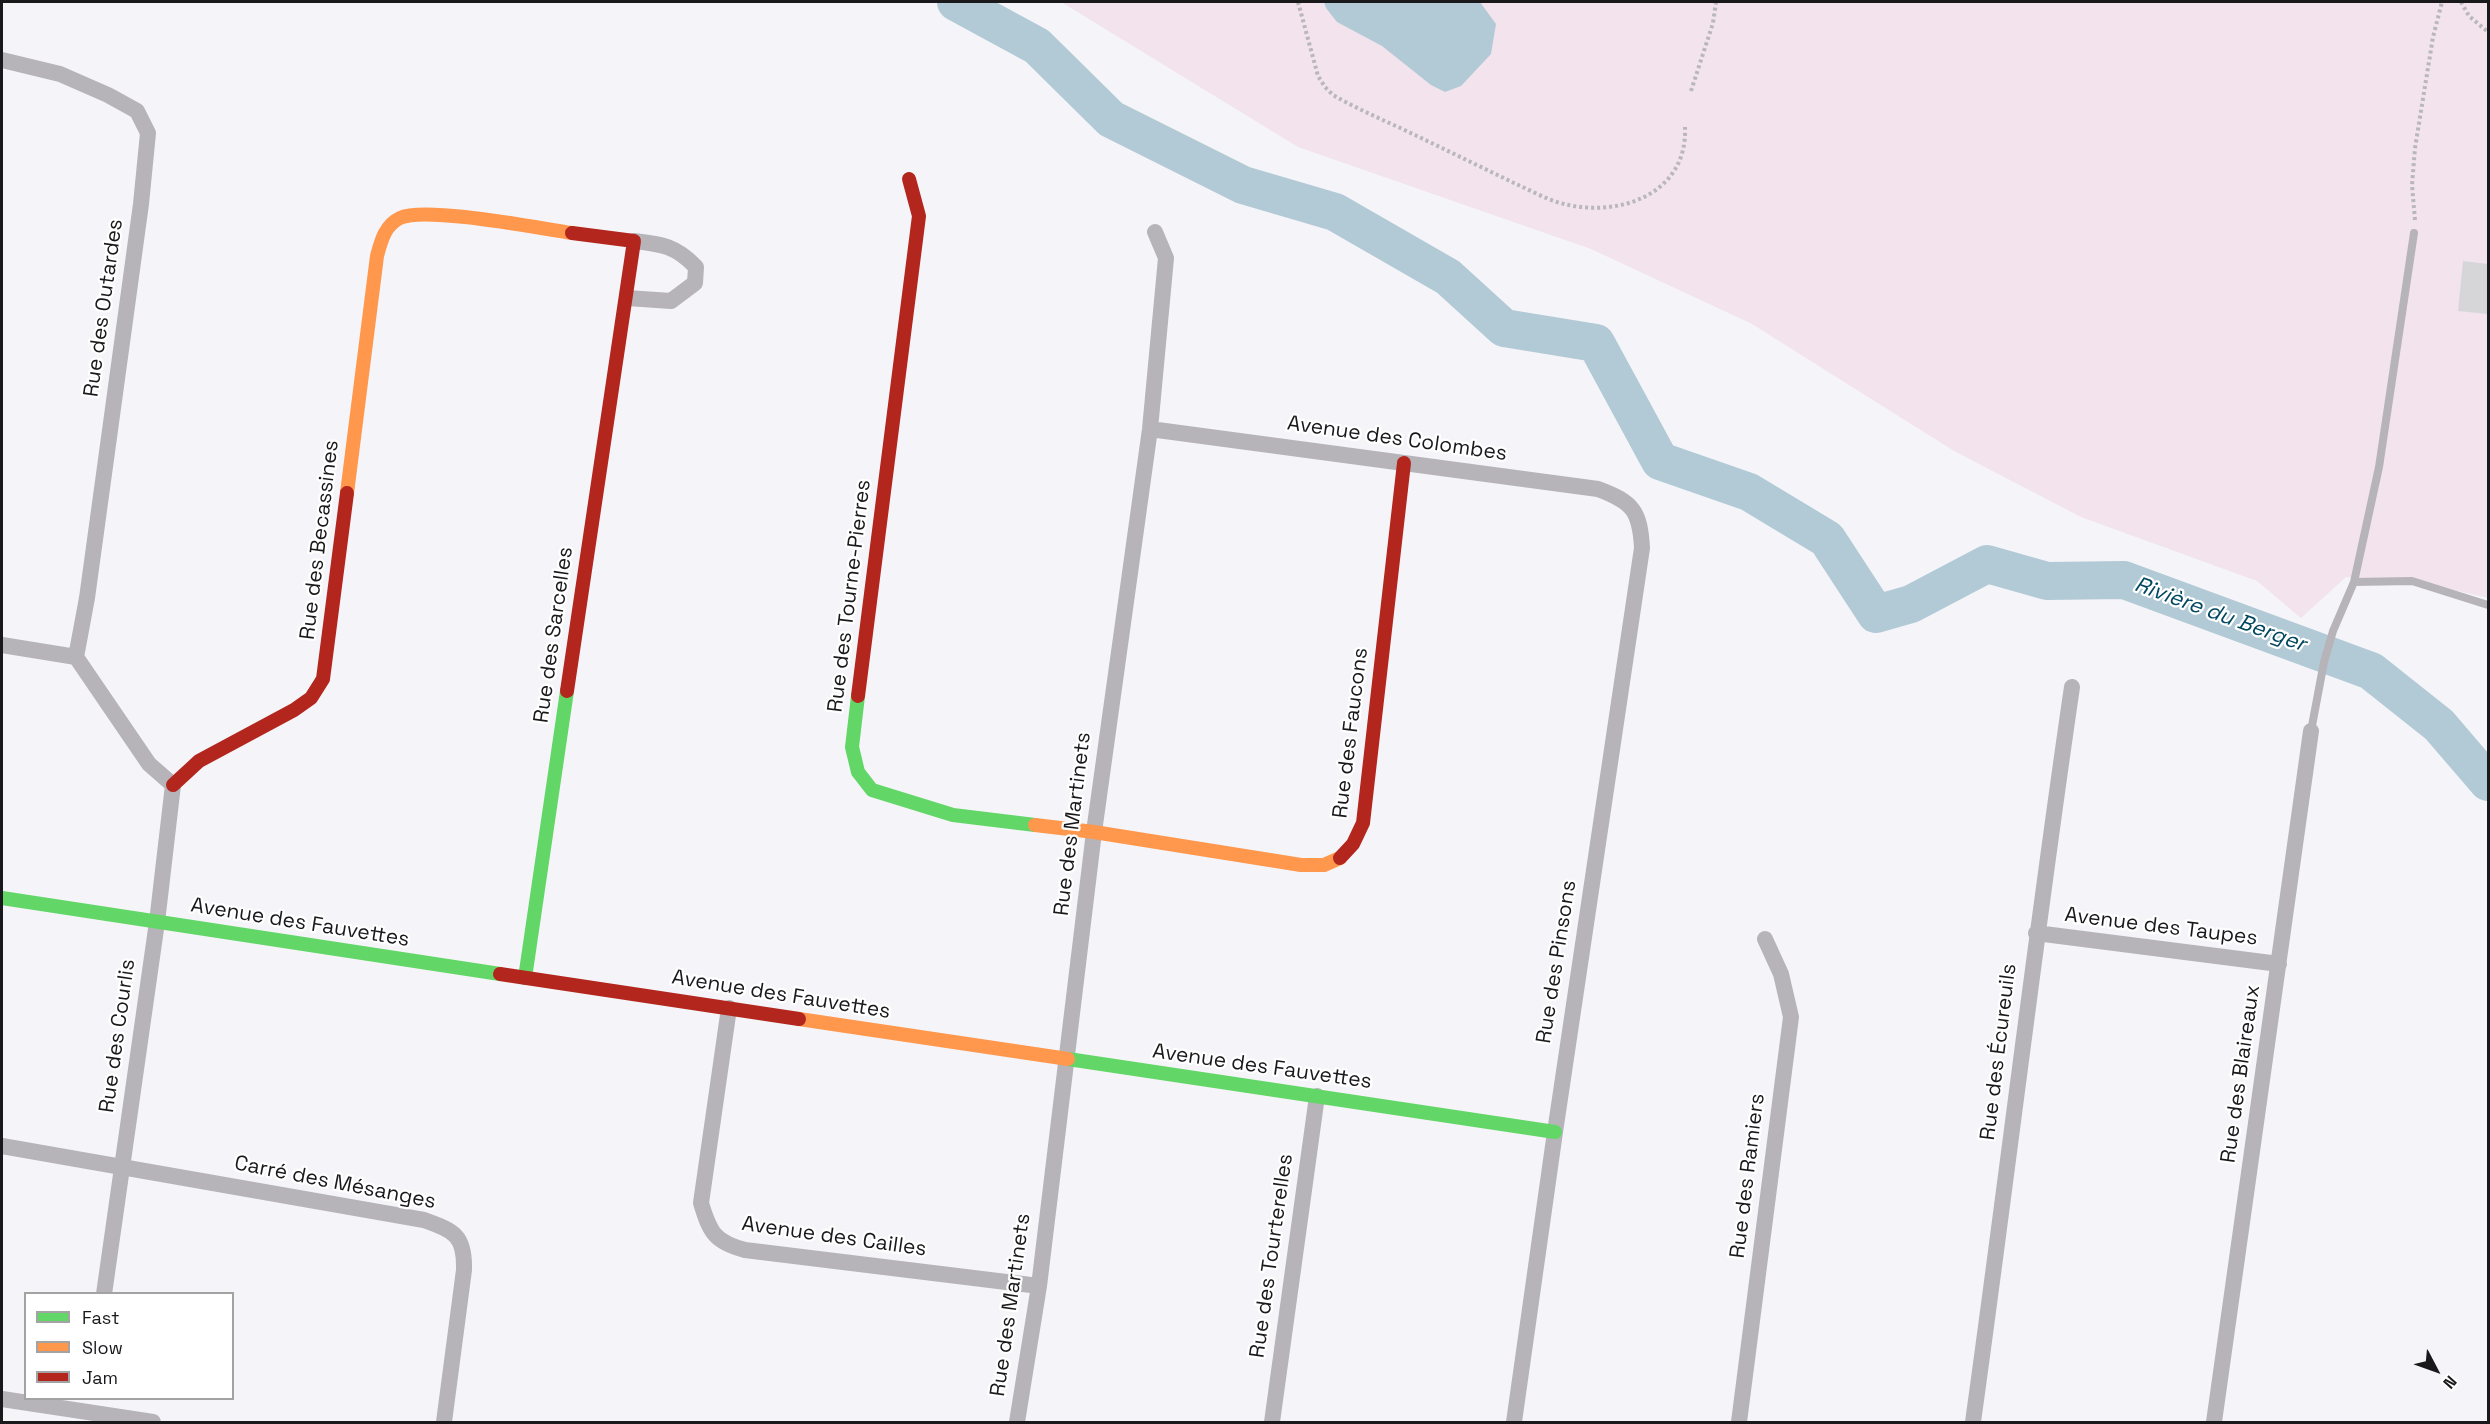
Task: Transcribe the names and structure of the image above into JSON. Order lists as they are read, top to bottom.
{
  "streets": {
    "street": [
      "Rue des Outardes",
      "Avenue des Colombes",
      "Rue des Becassines",
      "Rue des Tourne-Pierres",
      "Rue des Sarcelles",
      "Rue des Faucons",
      "Rue des Martinets",
      "Avenue des Fauvettes",
      "Avenue des Taupes",
      "Rue des Pinsons",
      "Rue des Courlis",
      "Rue des Écureuils",
      "Rue des Blaireaux",
      "Rue des Ramiers",
      "Carré des Mésanges",
      "Avenue des Cailles",
      "Rue des Tourterelles"
    ]
  },
  "crossings": [
    ["Avenue des Colombes", "Rue des Faucons"],
    ["Avenue des Colombes", "Rue des Martinets"],
    ["Avenue des Colombes", "Rue des Pinsons"],
    ["Rue des Becassines", "Rue des Sarcelles"],
    ["Rue des Becassines", "Rue des Courlis"],
    ["Rue des Tourne-Pierres", "Rue des Faucons"],
    ["Rue des Tourne-Pierres", "Rue des Martinets"],
    ["Rue des Sarcelles", "Avenue des Fauvettes"],
    ["Rue des Faucons", "Rue des Martinets"],
    ["Rue des Martinets", "Avenue des Fauvettes"],
    ["Rue des Martinets", "Avenue des Cailles"],
    ["Avenue des Fauvettes", "Rue des Pinsons"],
    ["Avenue des Fauvettes", "Rue des Courlis"],
    ["Avenue des Fauvettes", "Avenue des Cailles"],
    ["Avenue des Fauvettes", "Rue des Tourterelles"],
    ["Avenue des Taupes", "Rue des Écureuils"],
    ["Avenue des Taupes", "Rue des Blaireaux"],
    ["Rue des Courlis", "Carré des Mésanges"]
  ],
  "water": ["Rivière du Berger"],
  "legend": ["Fast", "Slow", "Jam"],
  "north": "bottom right"
}
